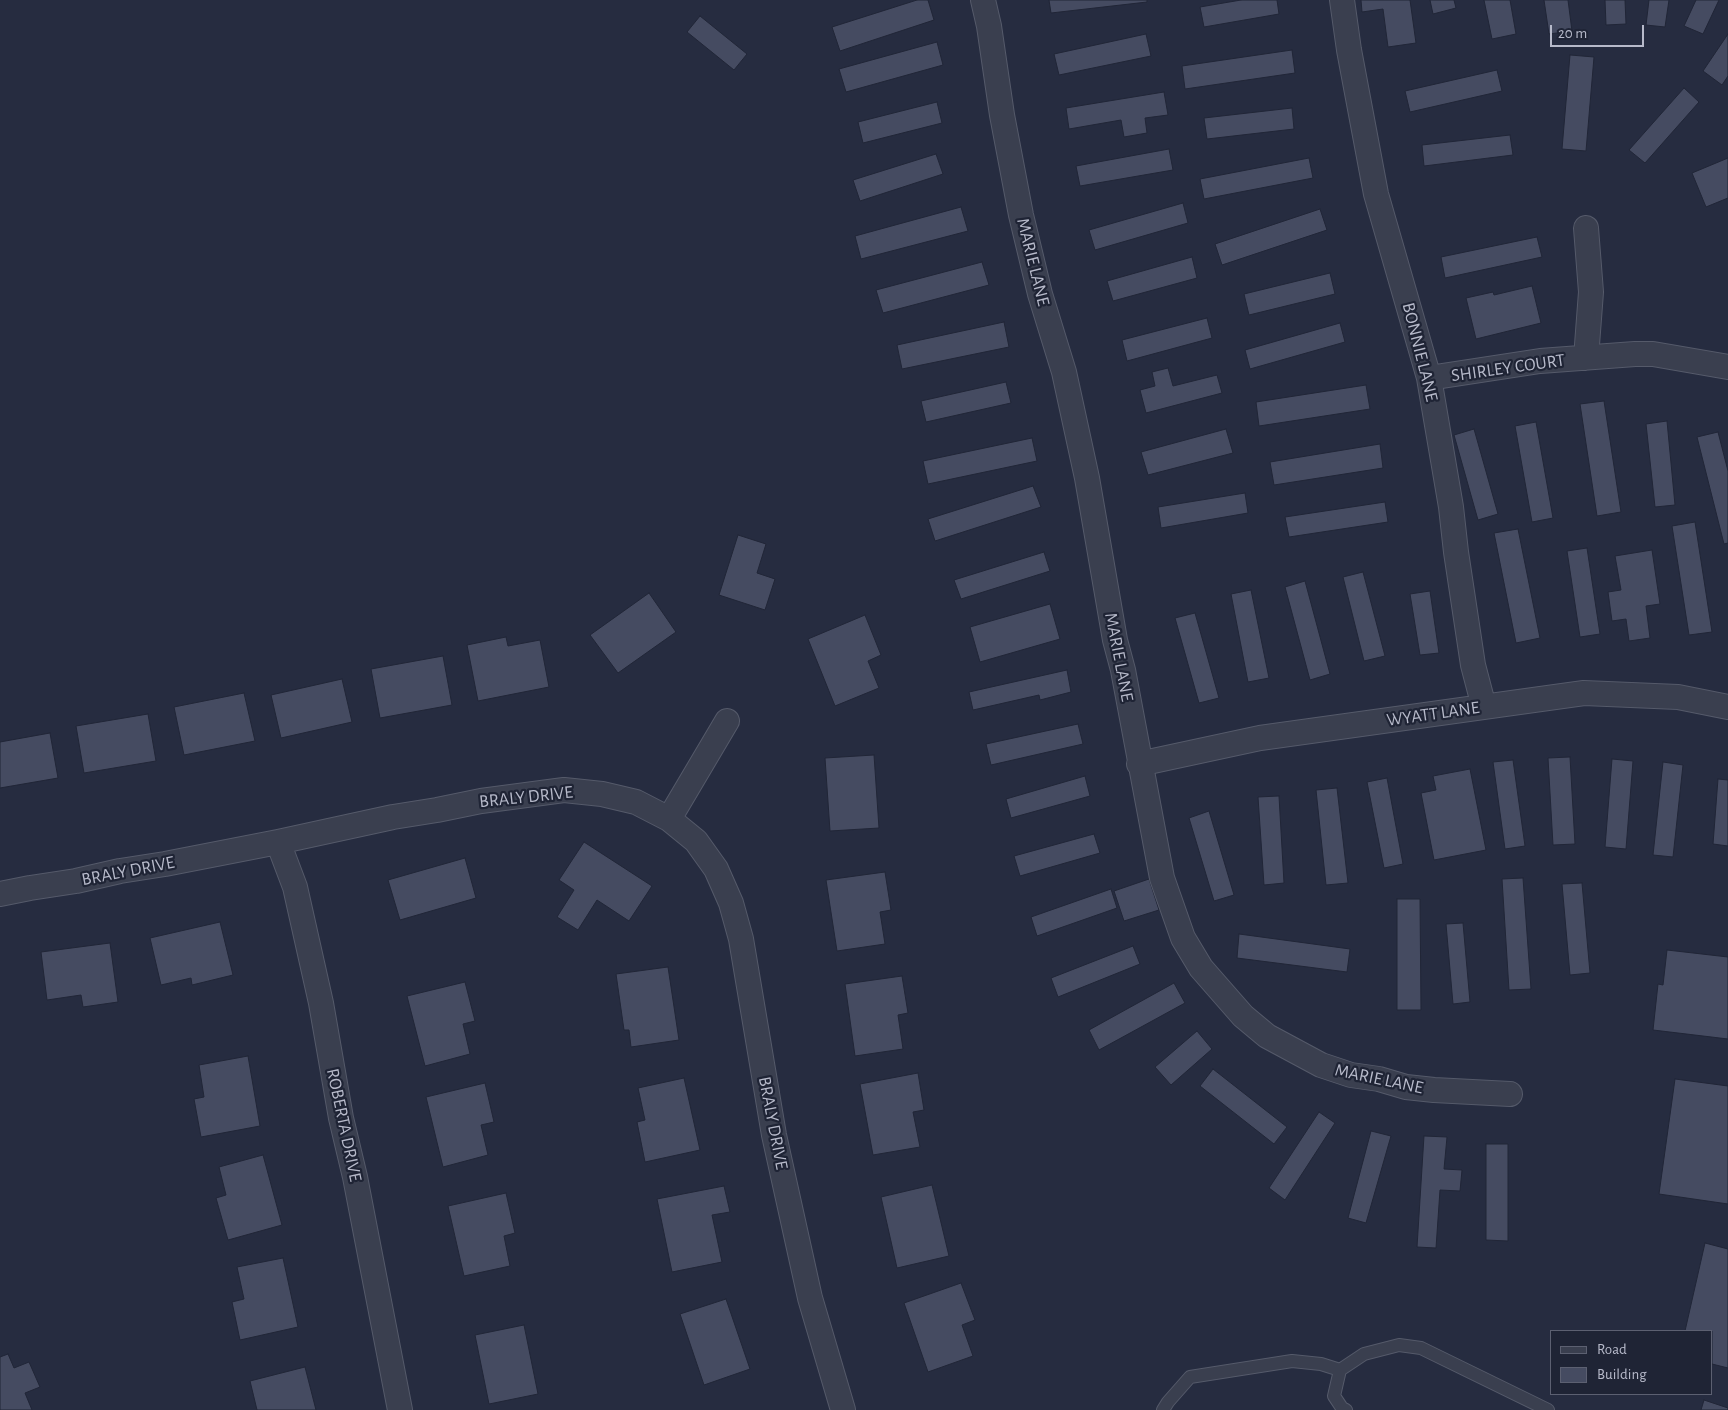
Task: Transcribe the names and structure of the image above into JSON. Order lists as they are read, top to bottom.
{
  "streets": {
    "street": [
      "MARIE LANE",
      "BONNIE LANE",
      "SHIRLEY COURT",
      "WYATT LANE",
      "BRALY DRIVE",
      "ROBERTA DRIVE"
    ]
  },
  "crossings": [
    ["MARIE LANE", "WYATT LANE"],
    ["BONNIE LANE", "SHIRLEY COURT"],
    ["BONNIE LANE", "WYATT LANE"],
    ["BRALY DRIVE", "ROBERTA DRIVE"]
  ],
  "legend": ["Road", "Building"],
  "scale_bar": "20 m"
}
